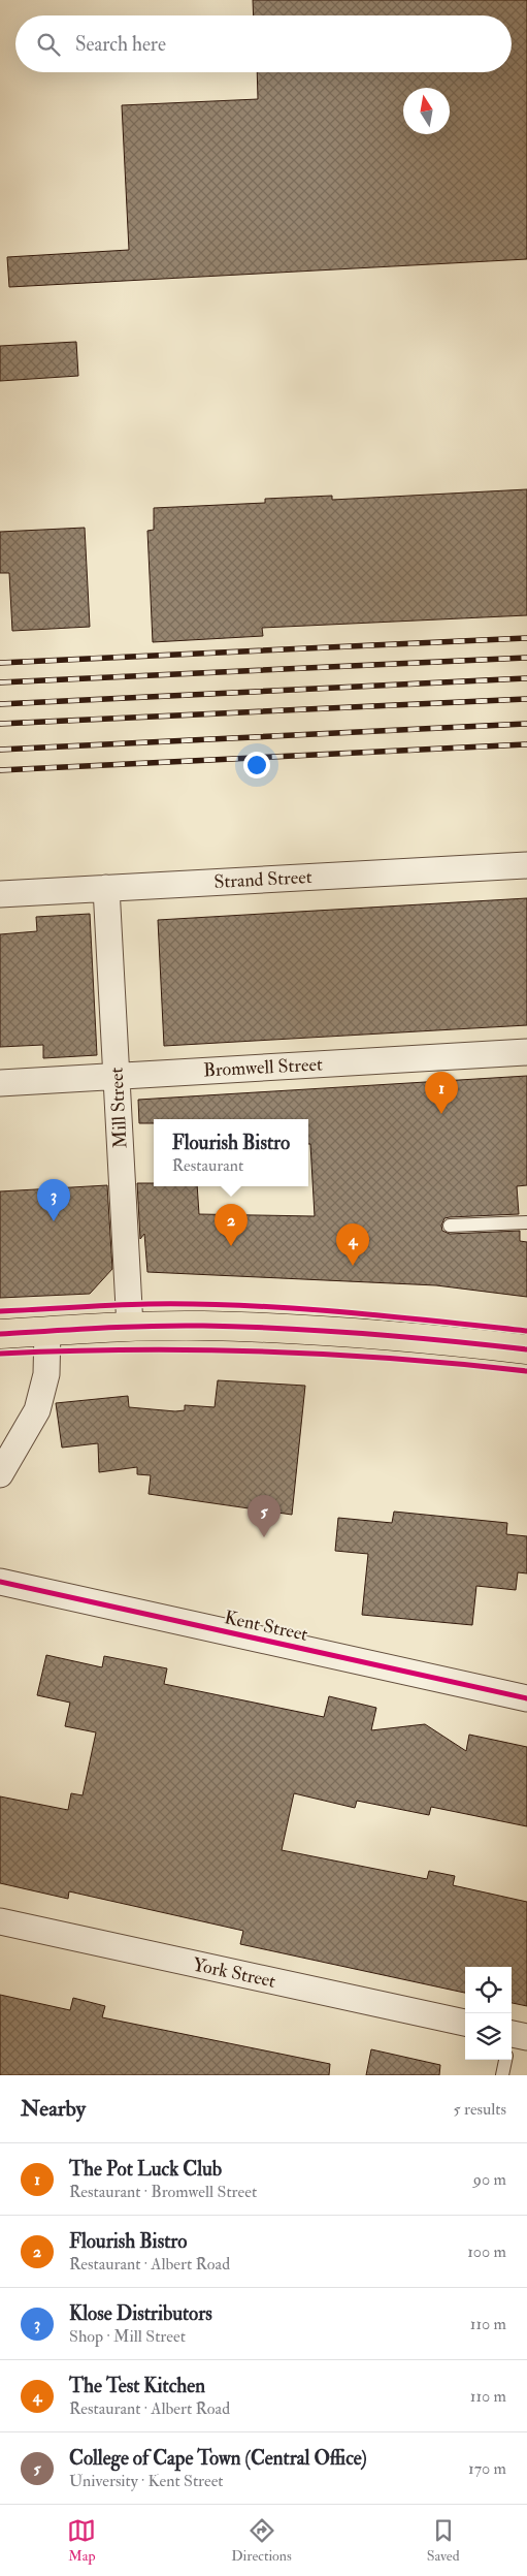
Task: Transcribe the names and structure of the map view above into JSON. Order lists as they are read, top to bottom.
{
  "streets": {
    "street": [
      "Strand Street",
      "Bromwell Street",
      "Mill Street",
      "Kent Street",
      "York Street"
    ]
  },
  "crossings": [
    ["Strand Street", "Mill Street"],
    ["Bromwell Street", "Mill Street"]
  ],
  "north": "top",
  "page": {
    "search": "Search here",
    "pins": [
      "1",
      "3",
      "2",
      "4",
      "5"
    ],
    "popup": ["Flourish Bistro", "Restaurant"],
    "heading": ["Nearby", "5 results"],
    "list": [
      {
        "mark": "1",
        "name": "The Pot Luck Club",
        "note": "Restaurant · Bromwell Street",
        "value": "90 m"
      },
      {
        "mark": "2",
        "name": "Flourish Bistro",
        "note": "Restaurant · Albert Road",
        "value": "100 m"
      },
      {
        "mark": "3",
        "name": "Klose Distributors",
        "note": "Shop · Mill Street",
        "value": "110 m"
      },
      {
        "mark": "4",
        "name": "The Test Kitchen",
        "note": "Restaurant · Albert Road",
        "value": "110 m"
      },
      {
        "mark": "5",
        "name": "College of Cape Town (Central Office)",
        "note": "University · Kent Street",
        "value": "170 m"
      }
    ],
    "nav": ["Map", "Directions", "Saved"]
  }
}
